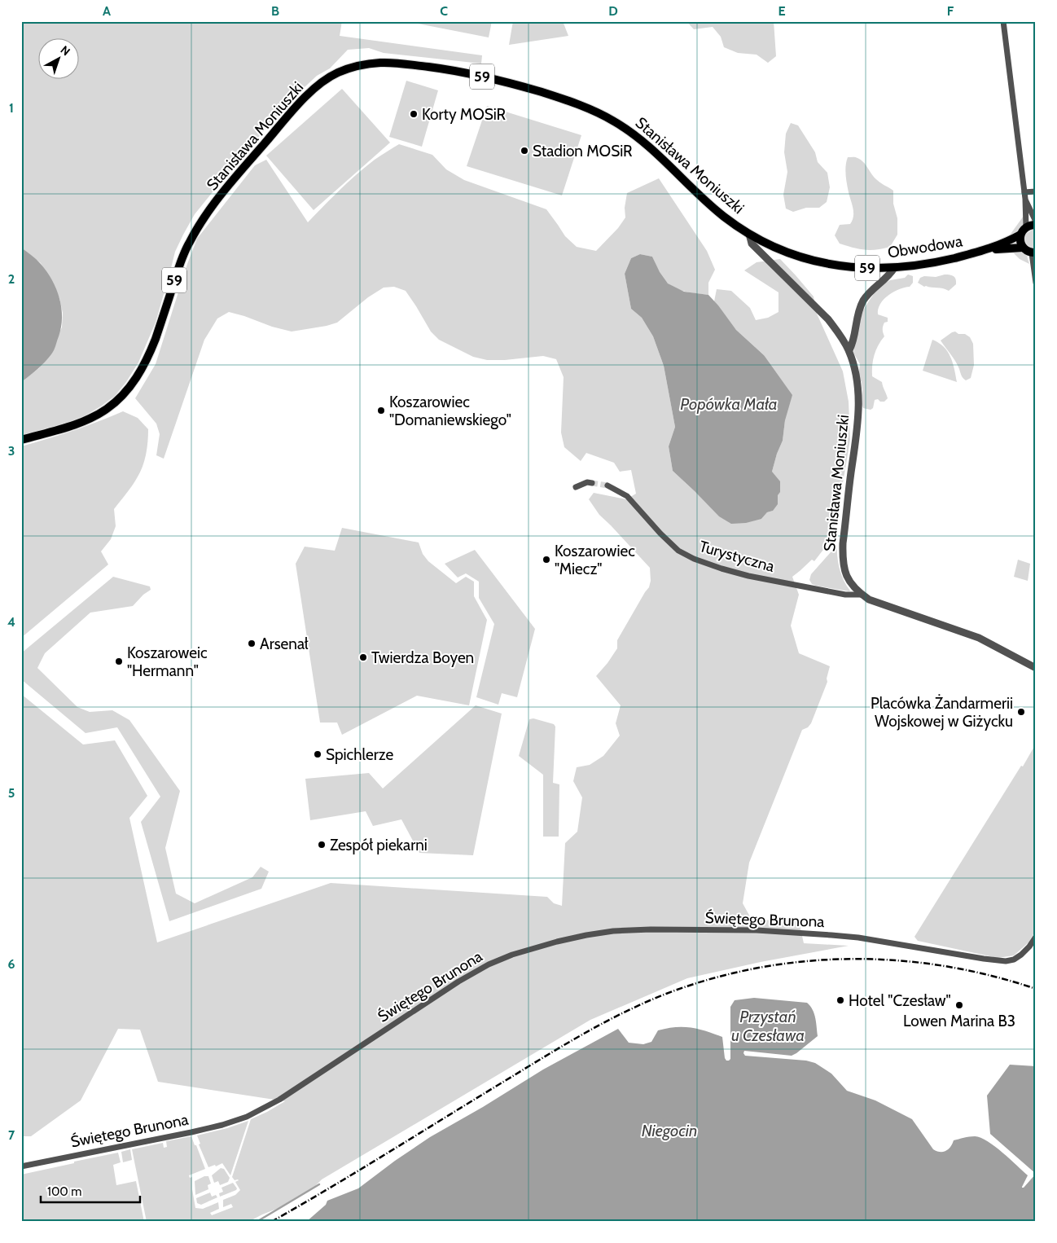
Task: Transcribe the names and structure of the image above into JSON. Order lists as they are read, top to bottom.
{
  "streets": {
    "main road": ["59", "Stanisława Moniuszki", "Obwodowa"],
    "street": ["Turystyczna", "Świętego Brunona"]
  },
  "crossings": [
    ["Stanisława Moniuszki", "Obwodowa"],
    ["Stanisława Moniuszki", "Turystyczna"]
  ],
  "water": ["Popówka Mała", "Przystań u Czesława", "Niegocin"],
  "places": [
    "Korty MOSiR",
    "Stadion MOSiR",
    "Koszarowiec \"Domaniewskiego\"",
    "Koszarowiec \"Miecz\"",
    "Arsenał",
    "Twierdza Boyen",
    "Koszaroweic \"Hermann\"",
    "Placówka Żandarmerii Wojskowej w Giżycku",
    "Spichlerze",
    "Zespół piekarni",
    "Hotel \"Czesław\"",
    "Lowen Marina B3"
  ],
  "scale_bar": "100 m",
  "north": "top right",
  "grid": {
    "columns": [
      "A",
      "B",
      "C",
      "D",
      "E",
      "F"
    ],
    "rows": [
      "1",
      "2",
      "3",
      "4",
      "5",
      "6",
      "7"
    ]
  }
}
